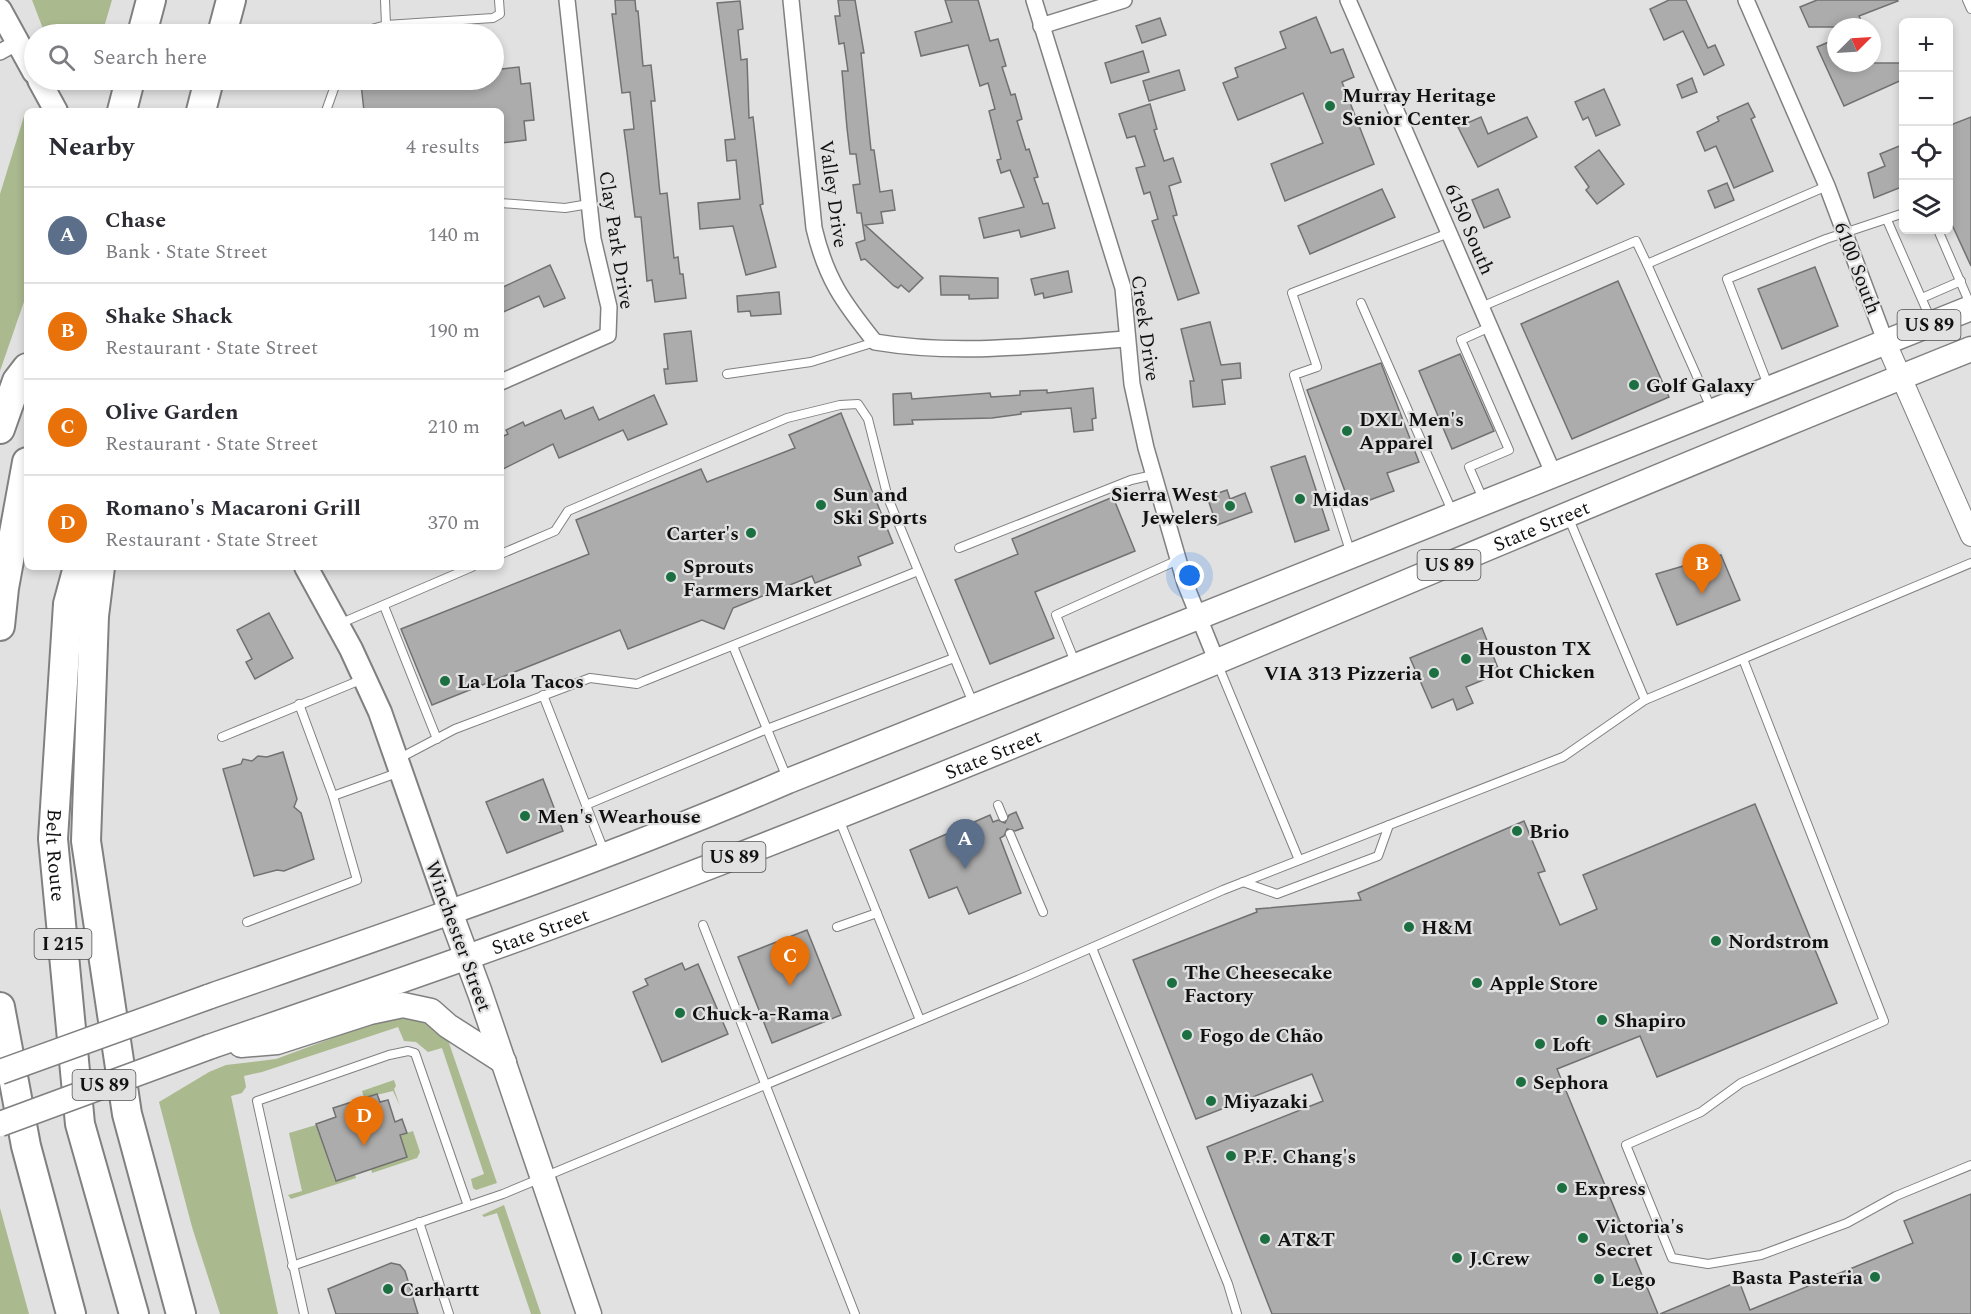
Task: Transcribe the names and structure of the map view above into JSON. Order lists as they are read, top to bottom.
{
  "streets": {
    "highway": ["Belt Route", "I 215"],
    "main road": ["US 89", "State Street", "Winchester Street"],
    "street": [
      "Valley Drive",
      "6150 South",
      "Clay Park Drive",
      "6100 South",
      "Creek Drive"
    ]
  },
  "crossings": [
    ["6150 South", "US 89"],
    ["6100 South", "US 89"],
    ["6100 South", "State Street"],
    ["US 89", "Creek Drive"],
    ["US 89", "Winchester Street"],
    ["Creek Drive", "State Street"],
    ["State Street", "Winchester Street"]
  ],
  "places": [
    "Murray Heritage Senior Center",
    "Golf Galaxy",
    "DXL Men's Apparel",
    "Midas",
    "Sun and Ski Sports",
    "Sierra West Jewelers",
    "Carter's",
    "Sprouts Farmers Market",
    "Houston TX Hot Chicken",
    "VIA 313 Pizzeria",
    "La Lola Tacos",
    "Men's Wearhouse",
    "Brio",
    "H&M",
    "Nordstrom",
    "The Cheesecake Factory",
    "Apple Store",
    "Chuck-a-Rama",
    "Shapiro",
    "Fogo de Chão",
    "Loft",
    "Sephora",
    "Miyazaki",
    "P.F. Chang's",
    "Express",
    "Victoria's Secret",
    "AT&T",
    "J.Crew",
    "Basta Pasteria",
    "Lego",
    "Carhartt"
  ],
  "north": "top right",
  "page": {
    "map_buttons": ["+", "−"],
    "search": "Search here",
    "heading": ["Nearby", "4 results"],
    "list": [
      {
        "mark": "A",
        "name": "Chase",
        "note": "Bank · State Street",
        "value": "140 m"
      },
      {
        "mark": "B",
        "name": "Shake Shack",
        "note": "Restaurant · State Street",
        "value": "190 m"
      },
      {
        "mark": "C",
        "name": "Olive Garden",
        "note": "Restaurant · State Street",
        "value": "210 m"
      },
      {
        "mark": "D",
        "name": "Romano's Macaroni Grill",
        "note": "Restaurant · State Street",
        "value": "370 m"
      }
    ],
    "pins": [
      "B",
      "A",
      "C",
      "D"
    ]
  }
}
